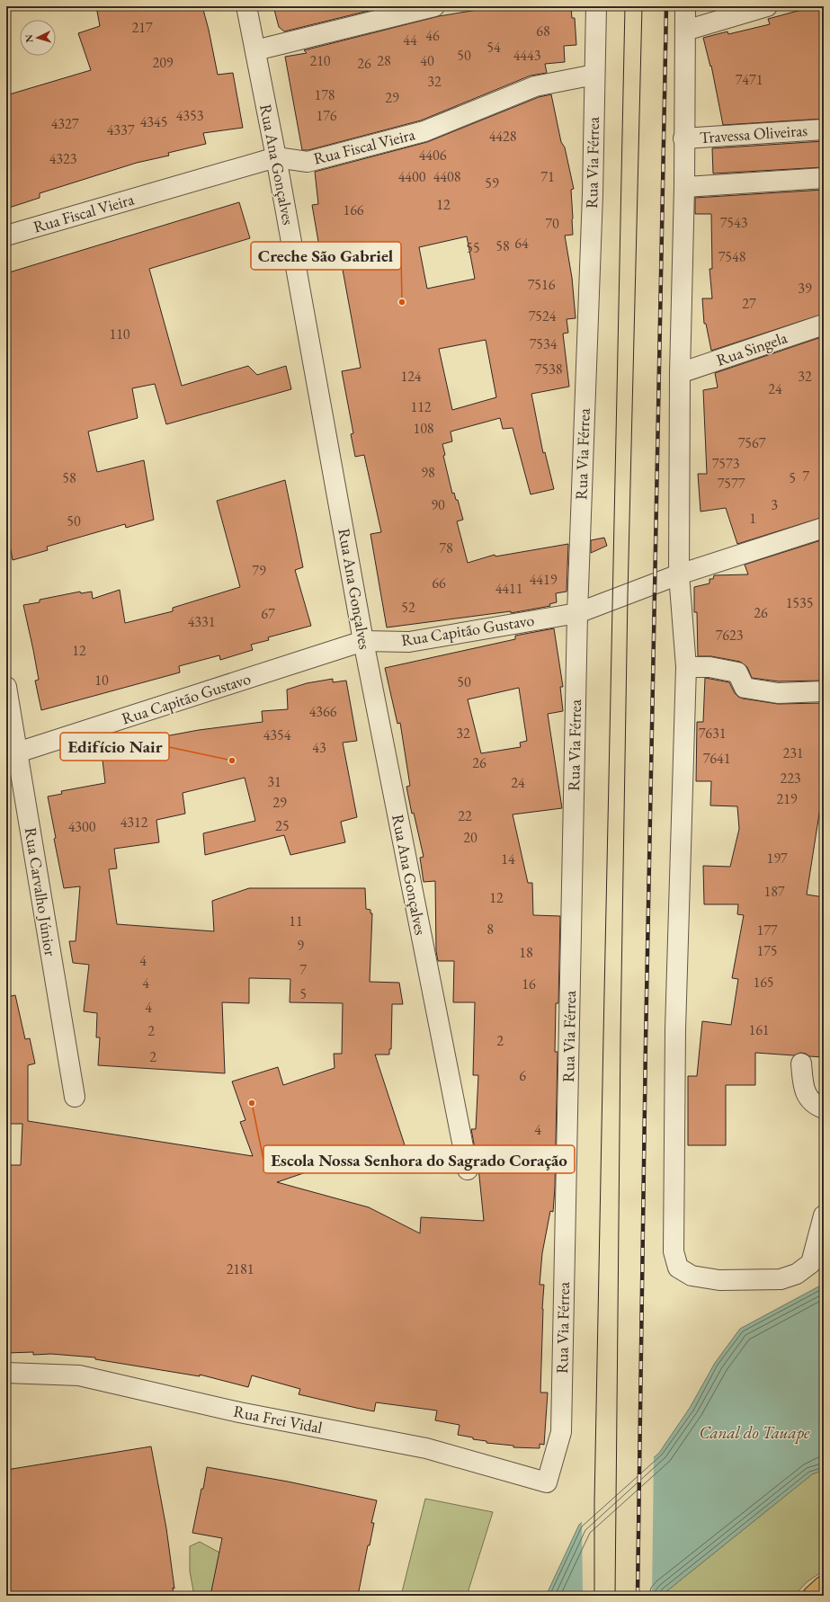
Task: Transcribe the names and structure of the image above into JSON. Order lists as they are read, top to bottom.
{
  "streets": {
    "street": [
      "Travessa Oliveiras",
      "Rua Fiscal Vieira",
      "Rua Via Férrea",
      "Rua Ana Gonçalves",
      "Rua Singela",
      "Rua Capitão Gustavo",
      "Rua Carvalho Júnior",
      "Rua Frei Vidal"
    ]
  },
  "crossings": [
    ["Rua Fiscal Vieira", "Rua Via Férrea"],
    ["Rua Fiscal Vieira", "Rua Ana Gonçalves"],
    ["Rua Via Férrea", "Rua Capitão Gustavo"],
    ["Rua Via Férrea", "Rua Frei Vidal"],
    ["Rua Ana Gonçalves", "Rua Capitão Gustavo"],
    ["Rua Capitão Gustavo", "Rua Carvalho Júnior"]
  ],
  "water": ["Canal do Tauape"],
  "places": ["Creche São Gabriel", "Edifício Nair", "Escola Nossa Senhora do Sagrado Coração"],
  "house_numbers": [
    "217",
    "68",
    "46",
    "44",
    "54",
    "50",
    "4443",
    "210",
    "28",
    "40",
    "209",
    "26",
    "7471",
    "32",
    "178",
    "29",
    "4353",
    "176",
    "4345",
    "4327",
    "4337",
    "4428",
    "4406",
    "4323",
    "4400",
    "4408",
    "71",
    "59",
    "12",
    "166",
    "7543",
    "70",
    "64",
    "58",
    "55",
    "7548",
    "7516",
    "39",
    "27",
    "7524",
    "110",
    "7534",
    "7538",
    "124",
    "32",
    "24",
    "112",
    "108",
    "7567",
    "7573",
    "98",
    "7",
    "58",
    "5",
    "7577",
    "90",
    "3",
    "1",
    "50",
    "78",
    "79",
    "4419",
    "66",
    "4411",
    "1535",
    "52",
    "26",
    "67",
    "4331",
    "7623",
    "12",
    "10",
    "50",
    "4366",
    "32",
    "7631",
    "4354",
    "43",
    "231",
    "7641",
    "26",
    "223",
    "31",
    "24",
    "219",
    "29",
    "22",
    "4312",
    "25",
    "4300",
    "20",
    "197",
    "14",
    "187",
    "12",
    "11",
    "8",
    "177",
    "9",
    "175",
    "18",
    "4",
    "7",
    "165",
    "4",
    "16",
    "5",
    "4",
    "161",
    "2",
    "2",
    "2",
    "6",
    "4",
    "2181"
  ],
  "north": "left"
}
